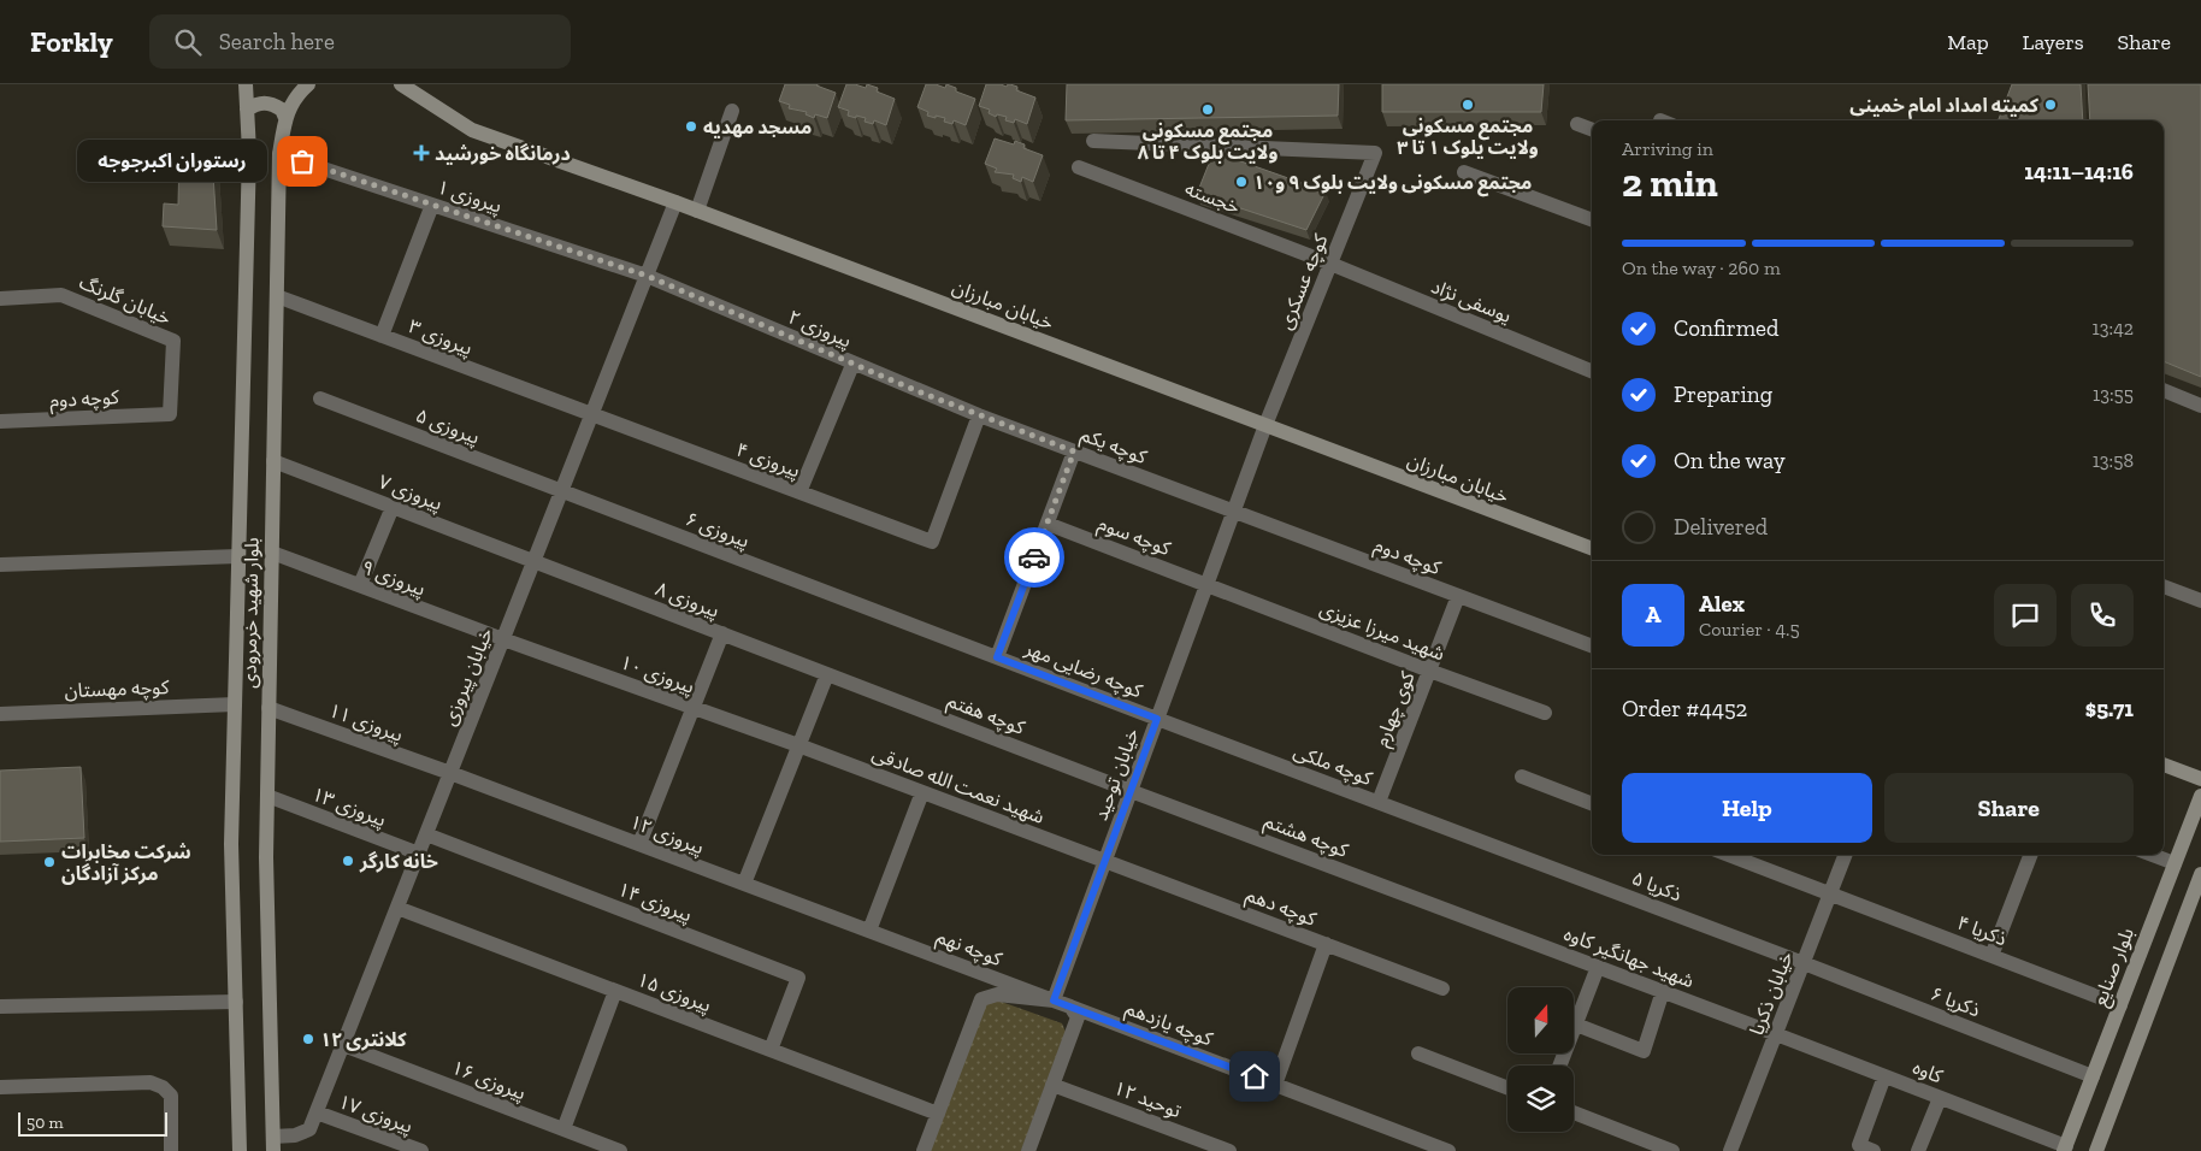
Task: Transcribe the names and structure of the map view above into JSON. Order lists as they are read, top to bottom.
{
  "streets": {
    "main road": ["خیابان مبارزان", "بلوار شهید خرمرودی", "بلوار صنایع"],
    "street": [
      "پیروزی ۱",
      "خجسته",
      "کوچه عسکری",
      "خیابان گلرنگ",
      "یوسفی نژاد",
      "پیروزی ۲",
      "پیروزی ۳",
      "کوچه دوم",
      "پیروزی ۵",
      "کوچه یکم",
      "پیروزی ۴",
      "پیروزی ۷",
      "پیروزی ۶",
      "کوچه سوم",
      "پیروزی ۹",
      "پیروزی ۸",
      "شهید میرزا عزیزی",
      "کوچه رضایی مهر",
      "پیروزی ۱۰",
      "خیابان پیروزی",
      "کوچه مهستان",
      "کوی چهارم",
      "کوچه هفتم",
      "پیروزی ۱۱",
      "کوچه ملکی",
      "خیابان توحید",
      "شهید نعمت الله صادقی",
      "پیروزی ۱۳",
      "پیروزی ۱۲",
      "کوچه هشتم",
      "ذکریا ۵",
      "پیروزی ۱۴",
      "کوچه دهم",
      "ذکریا ۴",
      "کوچه نهم",
      "شهید جهانگیر کاوه",
      "پیروزی ۱۵",
      "خیابان ذکریا",
      "ذکریا ۶",
      "کوچه یازدهم",
      "کاوه",
      "پیروزی ۱۶",
      "توحید ۱۲",
      "پیروزی ۱۷"
    ]
  },
  "crossings": [
    ["پیروزی ۱", "پیروزی ۲"],
    ["پیروزی ۱", "بلوار شهید خرمرودی"],
    ["پیروزی ۱", "خیابان پیروزی"],
    ["خجسته", "کوچه عسکری"],
    ["خجسته", "یوسفی نژاد"],
    ["کوچه عسکری", "یوسفی نژاد"],
    ["کوچه عسکری", "خیابان مبارزان"],
    ["کوچه عسکری", "خیابان توحید"],
    ["خیابان گلرنگ", "کوچه دوم"],
    ["خیابان مبارزان", "خیابان پیروزی"],
    ["خیابان مبارزان", "خیابان توحید"],
    ["پیروزی ۲", "کوچه یکم"],
    ["پیروزی ۲", "پیروزی ۴"],
    ["پیروزی ۲", "خیابان پیروزی"],
    ["پیروزی ۳", "پیروزی ۴"],
    ["پیروزی ۳", "بلوار شهید خرمرودی"],
    ["پیروزی ۳", "خیابان پیروزی"],
    ["کوچه دوم", "کوچه یکم"],
    ["کوچه دوم", "کوی چهارم"],
    ["کوچه دوم", "خیابان توحید"],
    ["پیروزی ۵", "پیروزی ۶"],
    ["پیروزی ۵", "خیابان پیروزی"],
    ["کوچه یکم", "پیروزی ۴"],
    ["کوچه یکم", "خیابان توحید"],
    ["پیروزی ۴", "خیابان پیروزی"],
    ["پیروزی ۷", "پیروزی ۸"],
    ["پیروزی ۷", "بلوار شهید خرمرودی"],
    ["پیروزی ۷", "خیابان پیروزی"],
    ["پیروزی ۶", "کوچه رضایی مهر"],
    ["پیروزی ۶", "خیابان پیروزی"],
    ["کوچه سوم", "شهید میرزا عزیزی"],
    ["کوچه سوم", "خیابان توحید"],
    ["پیروزی ۹", "بلوار شهید خرمرودی"],
    ["پیروزی ۹", "پیروزی ۱۰"],
    ["پیروزی ۹", "خیابان پیروزی"],
    ["پیروزی ۸", "خیابان پیروزی"],
    ["پیروزی ۸", "کوچه هفتم"],
    ["بلوار شهید خرمرودی", "خیابان پیروزی"],
    ["بلوار شهید خرمرودی", "کوچه مهستان"],
    ["بلوار شهید خرمرودی", "پیروزی ۱۱"],
    ["بلوار شهید خرمرودی", "پیروزی ۱۳"],
    ["شهید میرزا عزیزی", "کوی چهارم"],
    ["شهید میرزا عزیزی", "خیابان توحید"],
    ["کوچه رضایی مهر", "کوچه ملکی"],
    ["کوچه رضایی مهر", "خیابان توحید"],
    ["پیروزی ۱۰", "خیابان پیروزی"],
    ["پیروزی ۱۰", "شهید نعمت الله صادقی"],
    ["خیابان پیروزی", "پیروزی ۱۱"],
    ["خیابان پیروزی", "پیروزی ۱۳"],
    ["خیابان پیروزی", "پیروزی ۱۲"],
    ["خیابان پیروزی", "پیروزی ۱۴"],
    ["خیابان پیروزی", "پیروزی ۱۵"],
    ["خیابان پیروزی", "پیروزی ۱۶"],
    ["خیابان پیروزی", "پیروزی ۱۷"],
    ["کوی چهارم", "کوچه ملکی"],
    ["کوچه هفتم", "خیابان توحید"],
    ["کوچه هفتم", "کوچه هشتم"],
    ["پیروزی ۱۱", "پیروزی ۱۲"],
    ["کوچه ملکی", "خیابان توحید"],
    ["کوچه ملکی", "ذکریا ۵"],
    ["خیابان توحید", "شهید نعمت الله صادقی"],
    ["خیابان توحید", "کوچه هشتم"],
    ["خیابان توحید", "کوچه دهم"],
    ["خیابان توحید", "کوچه نهم"],
    ["شهید نعمت الله صادقی", "کوچه دهم"],
    ["پیروزی ۱۲", "کوچه نهم"],
    ["کوچه هشتم", "شهید جهانگیر کاوه"],
    ["ذکریا ۵", "خیابان ذکریا"],
    ["ذکریا ۵", "ذکریا ۶"],
    ["پیروزی ۱۴", "پیروزی ۱۵"],
    ["ذکریا ۴", "بلوار صنایع"],
    ["ذکریا ۴", "خیابان ذکریا"],
    ["شهید جهانگیر کاوه", "خیابان ذکریا"],
    ["شهید جهانگیر کاوه", "کاوه"],
    ["بلوار صنایع", "ذکریا ۶"],
    ["بلوار صنایع", "کاوه"],
    ["خیابان ذکریا", "ذکریا ۶"],
    ["خیابان ذکریا", "کاوه"]
  ],
  "places": {
    "other": [
      "مجتمع مسکونی ولایت یلوک ۱ تا ۳",
      "کمیته امداد امام خمینی",
      "مجتمع مسکونی ولایت بلوک ۴ تا ۸",
      "مسجد مهدیه",
      "رستوران اکبرجوجه",
      "مجتمع مسکونی ولایت بلوک ۹ و۱۰",
      "خانه کارگر",
      "شرکت مخابرات مرکز آزادگان",
      "کلانتری ۱۲"
    ],
    "health": ["درمانگاه خورشید"]
  },
  "scale_bar": "50 m",
  "north": "top",
  "page": {
    "header": "Forkly",
    "search": "Search here",
    "nav": ["Map", "Layers", "Share"],
    "heading": ["2 min", "Arriving in", "14:11–14:16"],
    "panel": [
      "Alex",
      "Courier · 4.5",
      "Order #4452",
      "$5.71"
    ],
    "bubble": "رستوران اکبرجوجه",
    "bar": "On the way · 260 m",
    "list": [
      ["Confirmed", "13:42"],
      ["Preparing", "13:55"],
      ["On the way", "13:58"],
      "Delivered"
    ],
    "round": "A",
    "buttons": ["Help", "Share"],
    "scale": "50 m"
  }
}
